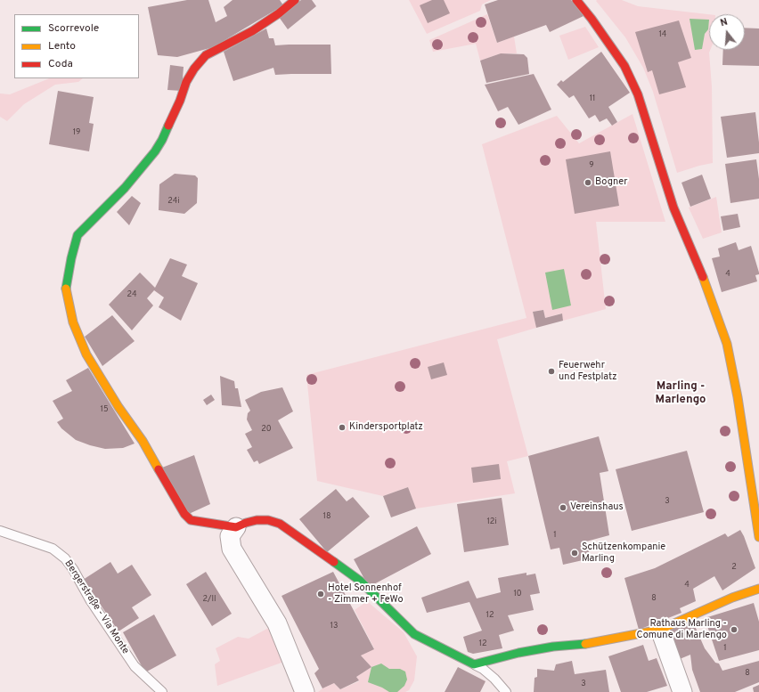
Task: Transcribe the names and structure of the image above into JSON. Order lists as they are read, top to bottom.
{
  "streets": {
    "lane": ["Bergerstraße - Via Monte"]
  },
  "districts": ["Marling - Marlengo"],
  "places": [
    "Bogner",
    "Feuerwehr und Festplatz",
    "Kindersportplatz",
    "Vereinshaus",
    "Schützenkompanie Marling",
    "Hotel Sonnenhof - Zimmer + FeWo",
    "Rathaus Marling - Comune di Marlengo"
  ],
  "house_numbers": [
    "14",
    "11",
    "19",
    "9",
    "24i",
    "4",
    "24",
    "15",
    "20",
    "3",
    "18",
    "12i",
    "1",
    "2",
    "4",
    "10",
    "8",
    "2/II",
    "12",
    "13",
    "12",
    "1",
    "8",
    "3"
  ],
  "legend": ["Scorrevole", "Lento", "Coda"],
  "north": "top"
}
